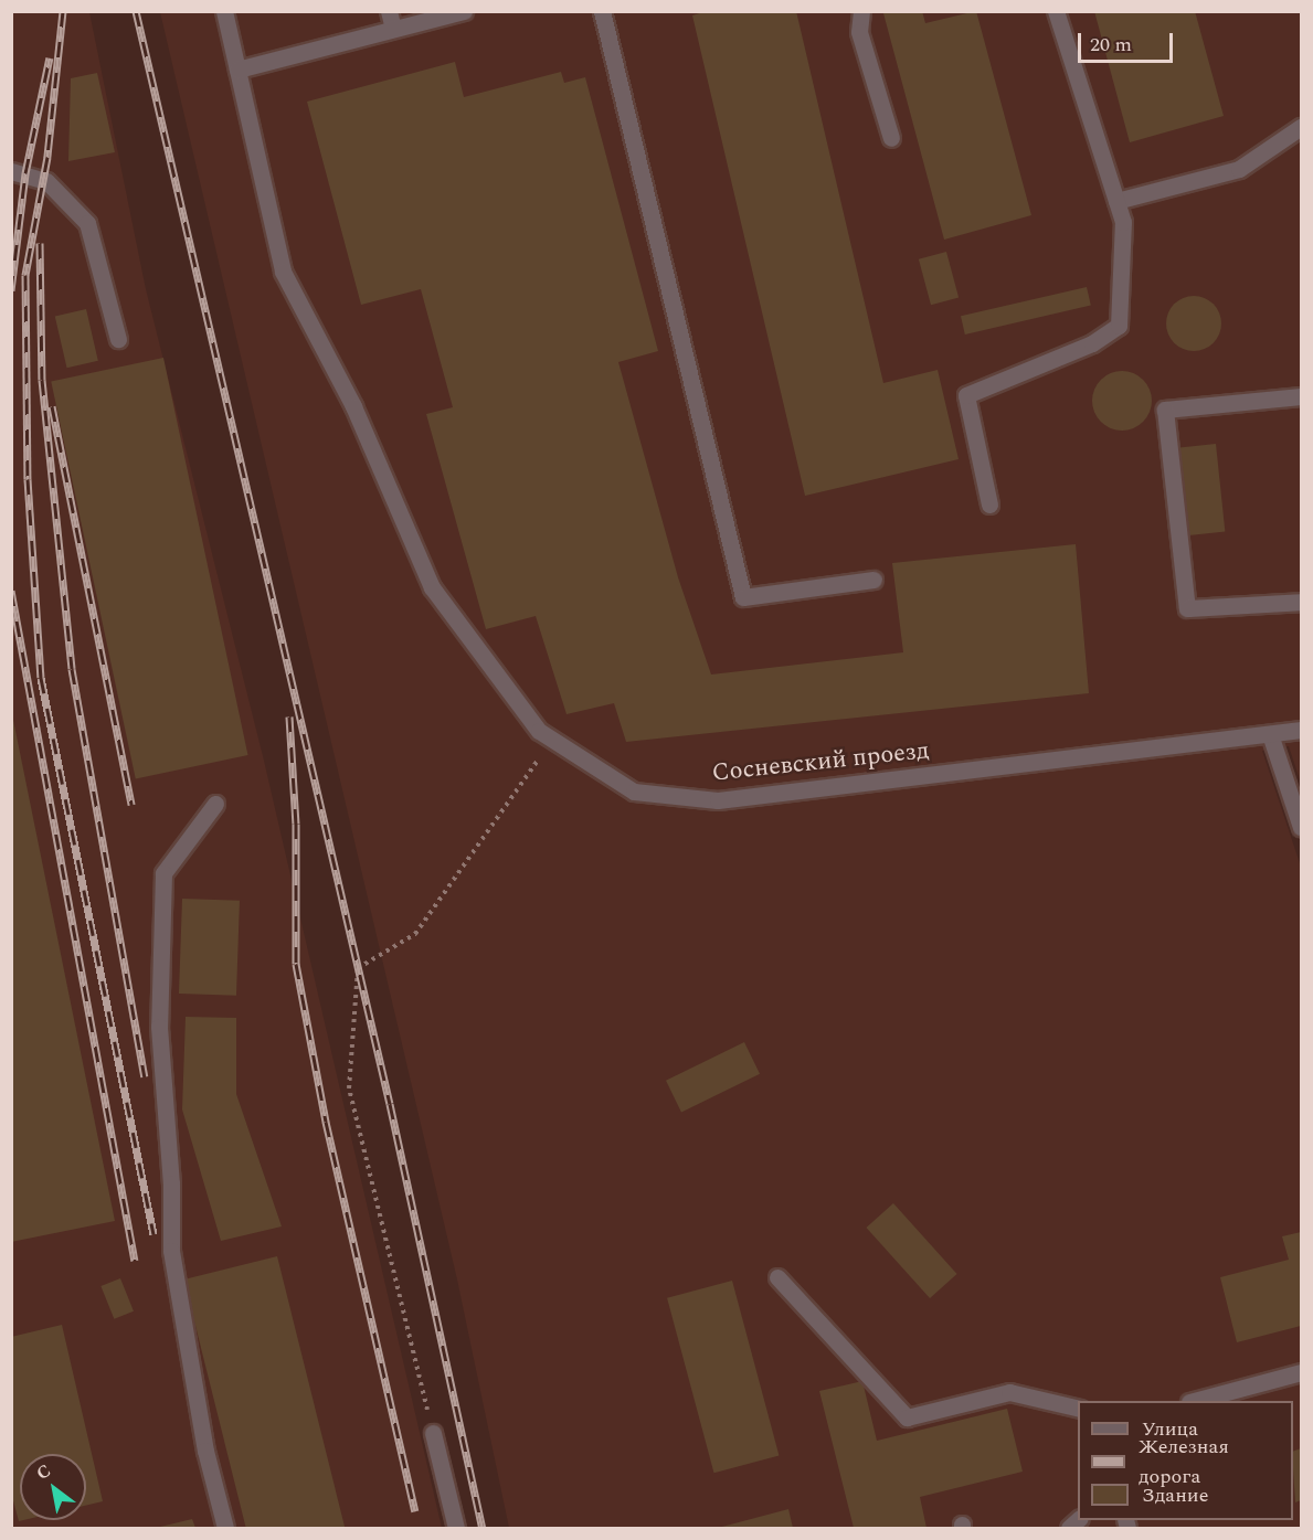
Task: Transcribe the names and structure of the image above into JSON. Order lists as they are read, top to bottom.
{
  "streets": {
    "street": ["Сосневский проезд"]
  },
  "legend": ["Улица", "Железная дорога", "Здание"],
  "scale_bar": "20 m",
  "north": "top left"
}
